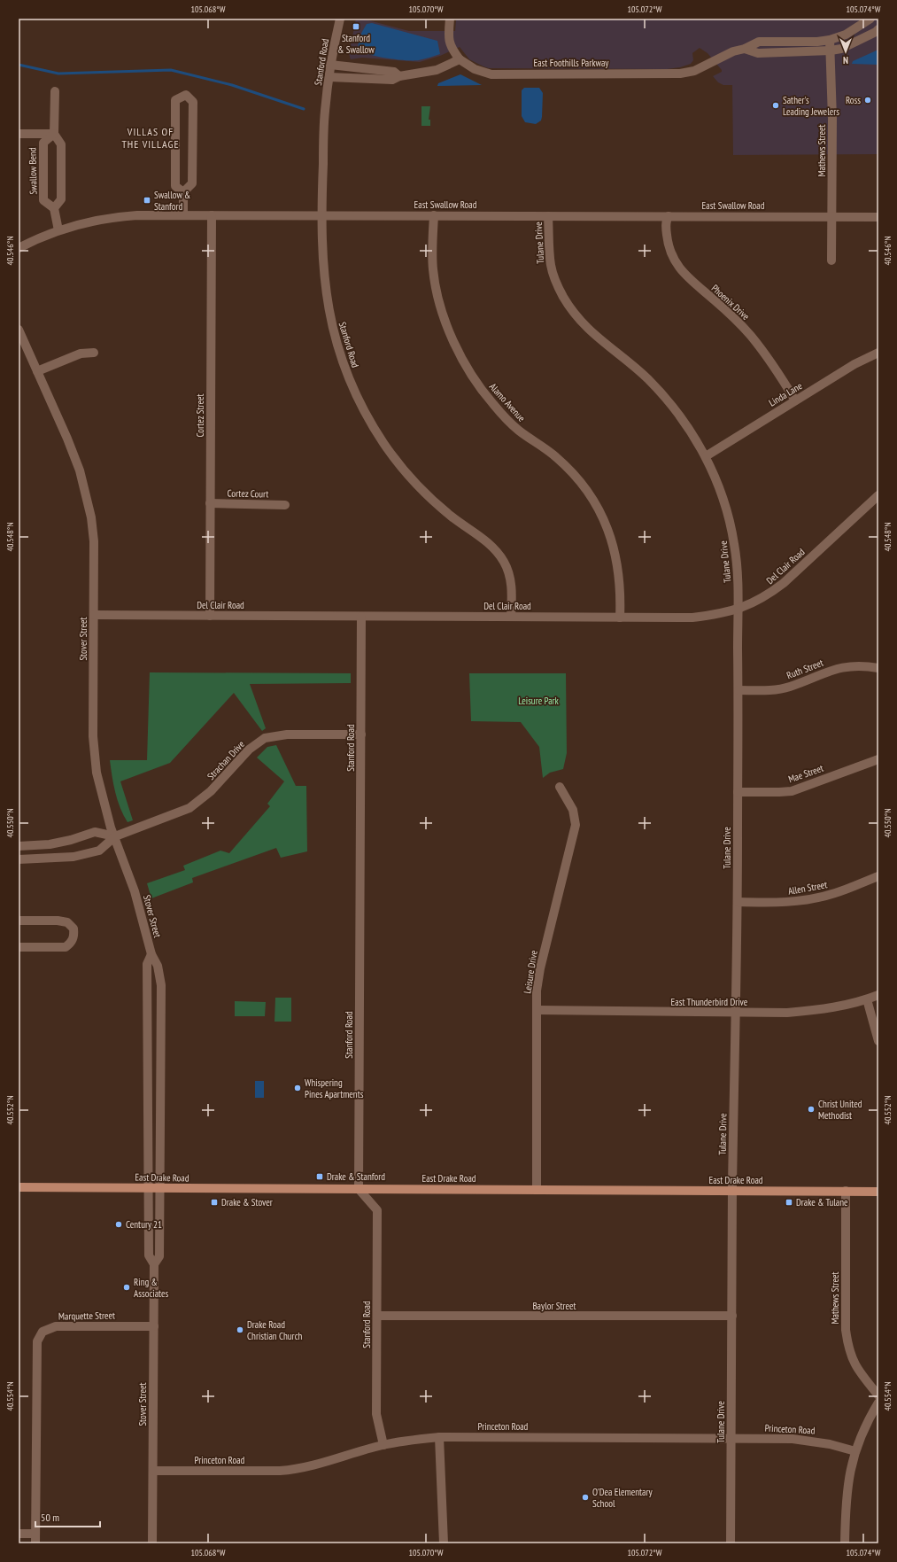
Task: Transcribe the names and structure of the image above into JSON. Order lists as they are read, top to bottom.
{
  "streets": {
    "main road": ["East Drake Road"],
    "street": [
      "Stanford Road",
      "East Foothills Parkway",
      "Mathews Street",
      "Swallow Bend",
      "East Swallow Road",
      "Tulane Drive",
      "Phoenix Drive",
      "Linda Lane",
      "Alamo Avenue",
      "Cortez Street",
      "Cortez Court",
      "Del Clair Road",
      "Stover Street",
      "Ruth Street",
      "Strachan Drive",
      "Mae Street",
      "Allen Street",
      "Leisure Drive",
      "East Thunderbird Drive",
      "Baylor Street",
      "Marquette Street",
      "Princeton Road"
    ]
  },
  "crossings": [
    ["Stanford Road", "East Swallow Road"],
    ["Stanford Road", "Del Clair Road"],
    ["Stanford Road", "Strachan Drive"],
    ["Stanford Road", "East Drake Road"],
    ["Stanford Road", "Baylor Street"],
    ["Stanford Road", "Princeton Road"],
    ["East Foothills Parkway", "Mathews Street"],
    ["Mathews Street", "East Swallow Road"],
    ["Mathews Street", "East Drake Road"],
    ["Swallow Bend", "East Swallow Road"],
    ["East Swallow Road", "Tulane Drive"],
    ["East Swallow Road", "Phoenix Drive"],
    ["East Swallow Road", "Alamo Avenue"],
    ["East Swallow Road", "Cortez Street"],
    ["Tulane Drive", "Linda Lane"],
    ["Tulane Drive", "Del Clair Road"],
    ["Tulane Drive", "Ruth Street"],
    ["Tulane Drive", "Mae Street"],
    ["Tulane Drive", "Allen Street"],
    ["Tulane Drive", "East Thunderbird Drive"],
    ["Tulane Drive", "East Drake Road"],
    ["Tulane Drive", "Baylor Street"],
    ["Tulane Drive", "Princeton Road"],
    ["Phoenix Drive", "Linda Lane"],
    ["Alamo Avenue", "Del Clair Road"],
    ["Cortez Street", "Cortez Court"],
    ["Cortez Street", "Del Clair Road"],
    ["Del Clair Road", "Stover Street"],
    ["Stover Street", "Strachan Drive"],
    ["Stover Street", "East Drake Road"],
    ["Stover Street", "Marquette Street"],
    ["Stover Street", "Princeton Road"],
    ["Leisure Drive", "East Thunderbird Drive"],
    ["Leisure Drive", "East Drake Road"]
  ],
  "districts": ["VILLAS OF THE VILLAGE"],
  "parks": ["Leisure Park"],
  "places": {
    "transit": [
      "Stanford & Swallow",
      "Swallow & Stanford",
      "Drake & Stanford",
      "Drake & Stover",
      "Drake & Tulane"
    ],
    "other": [
      "Ross",
      "Sather's Leading Jewelers",
      "Whispering Pines Apartments",
      "Christ United Methodist",
      "Century 21",
      "Ring & Associates",
      "Drake Road Christian Church",
      "O'Dea Elementary School"
    ]
  },
  "scale_bar": "50 m",
  "north": "bottom",
  "coordinates": [
    "105.068°W",
    "105.070°W",
    "105.072°W",
    "105.074°W",
    "40.546°N",
    "40.548°N",
    "40.550°N",
    "40.552°N",
    "40.554°N"
  ]
}
